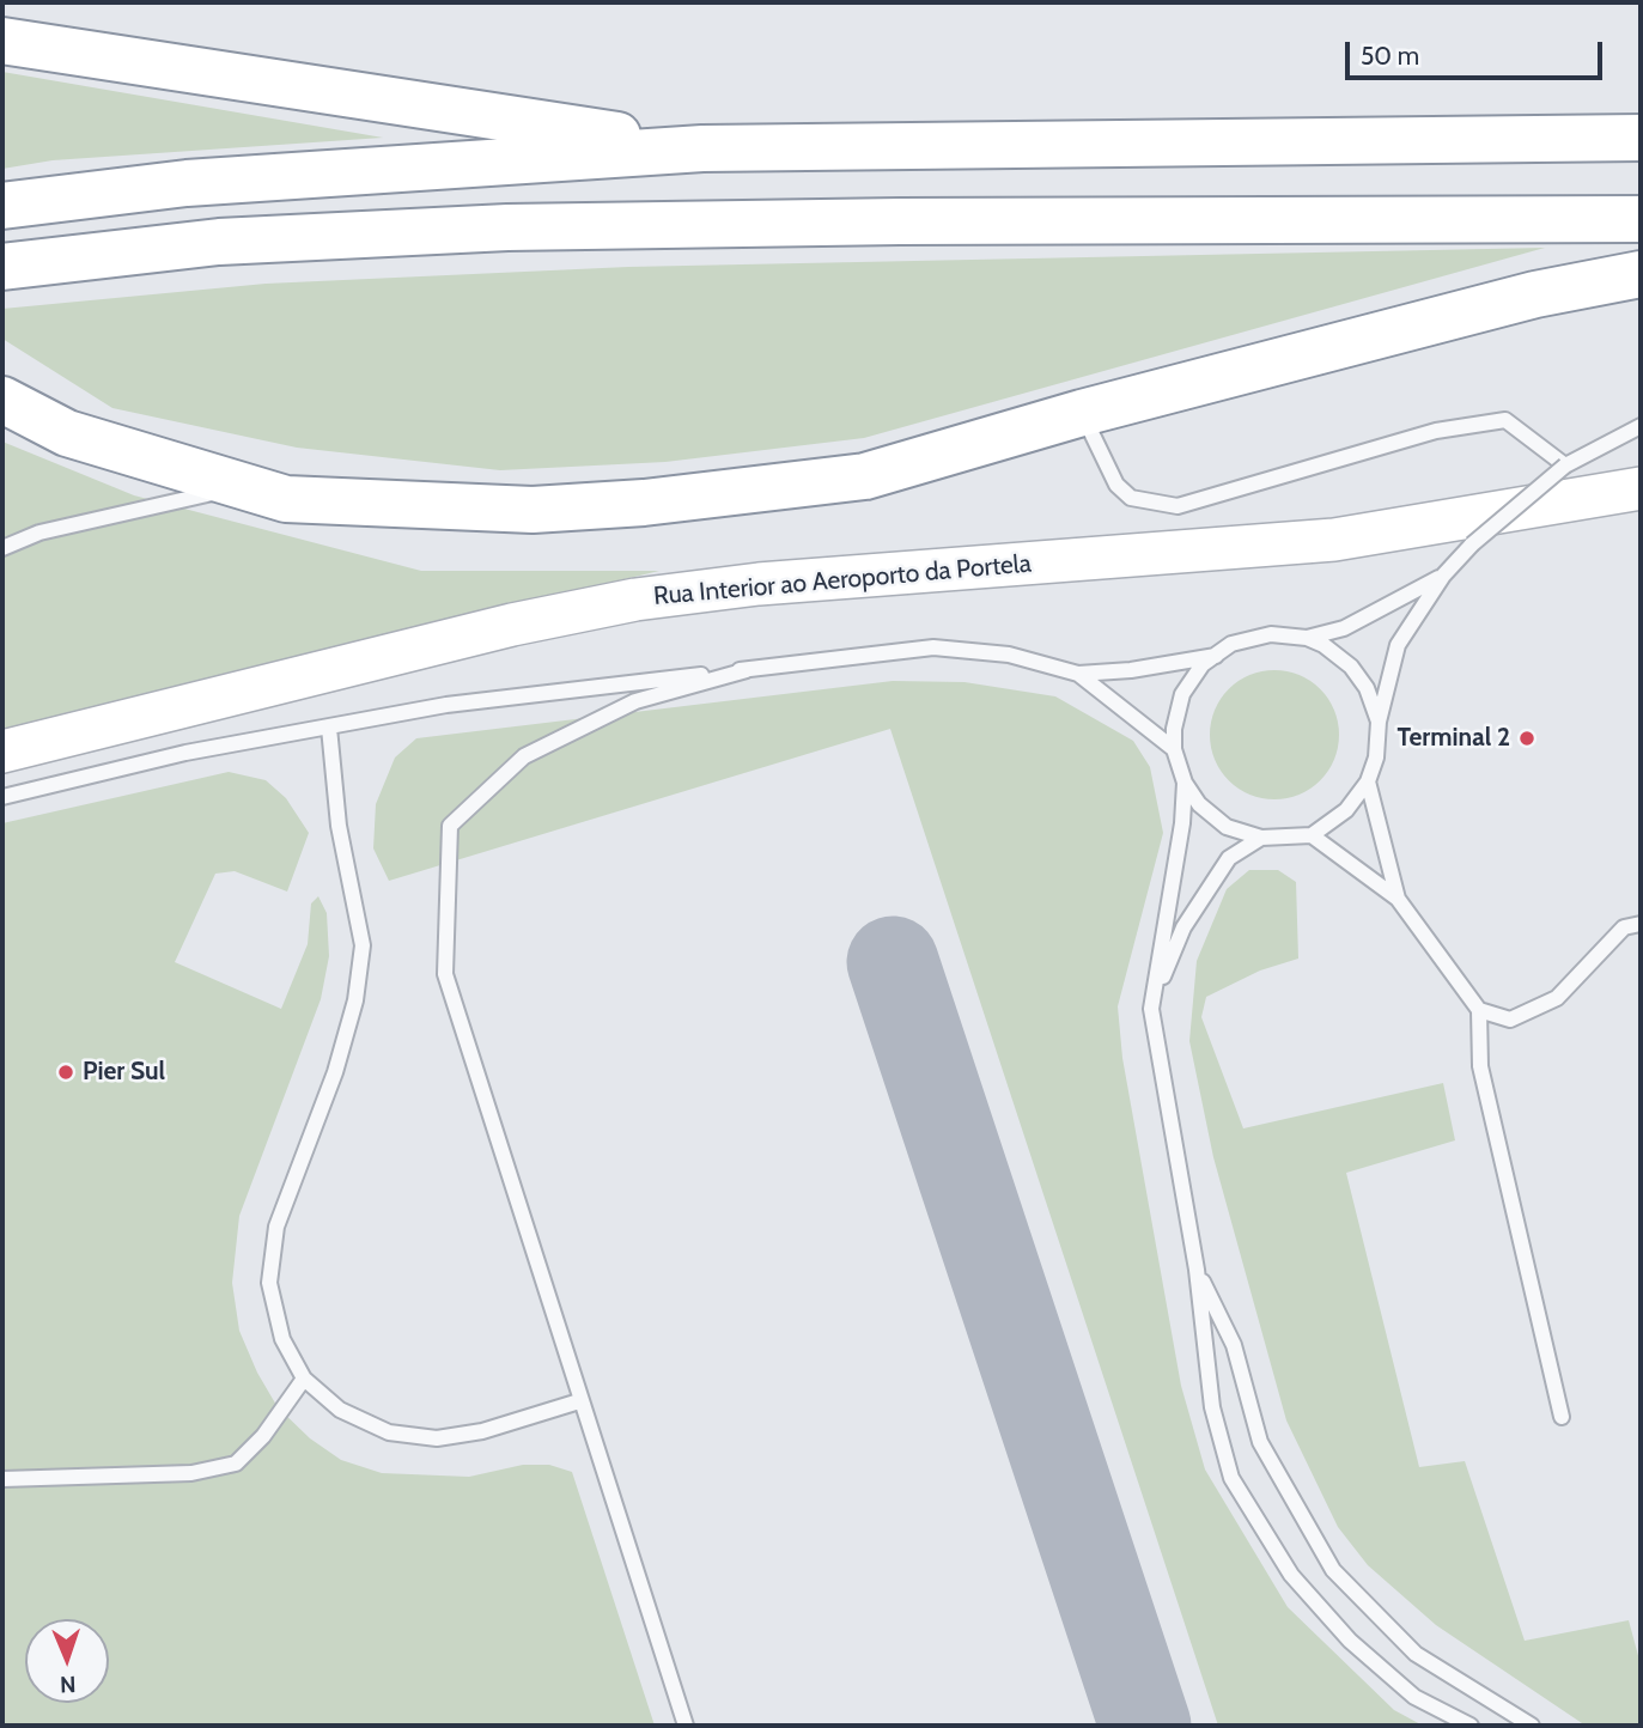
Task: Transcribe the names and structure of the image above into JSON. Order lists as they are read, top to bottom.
{
  "streets": {
    "street": ["Rua Interior ao Aeroporto da Portela"]
  },
  "places": ["Terminal 2", "Pier Sul"],
  "scale_bar": "50 m",
  "north": "bottom"
}
